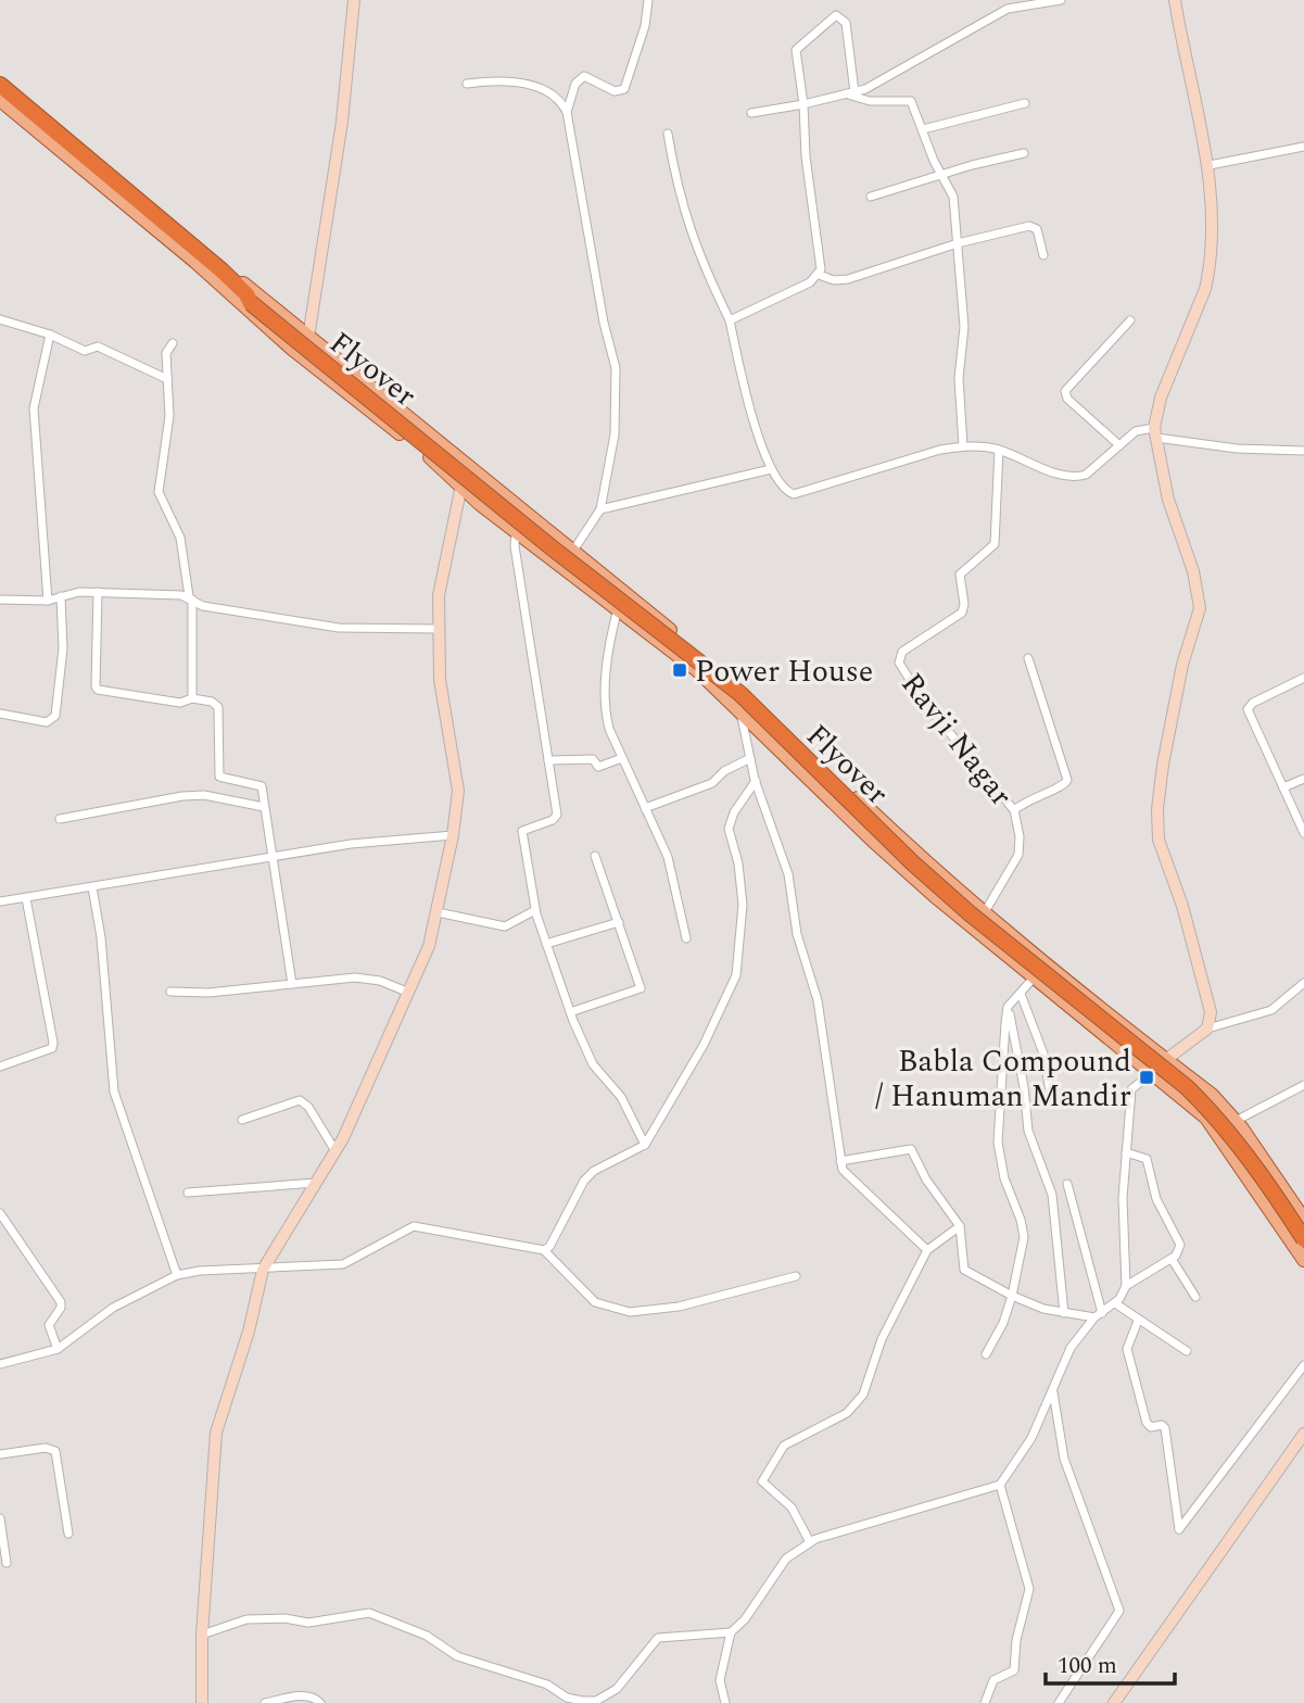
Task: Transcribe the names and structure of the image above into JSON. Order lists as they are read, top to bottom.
{
  "streets": {
    "highway": ["Flyover"],
    "street": ["Ravji Nagar"]
  },
  "places": {
    "transit": ["Power House", "Babla Compound / Hanuman Mandir"]
  },
  "scale_bar": "100 m"
}
